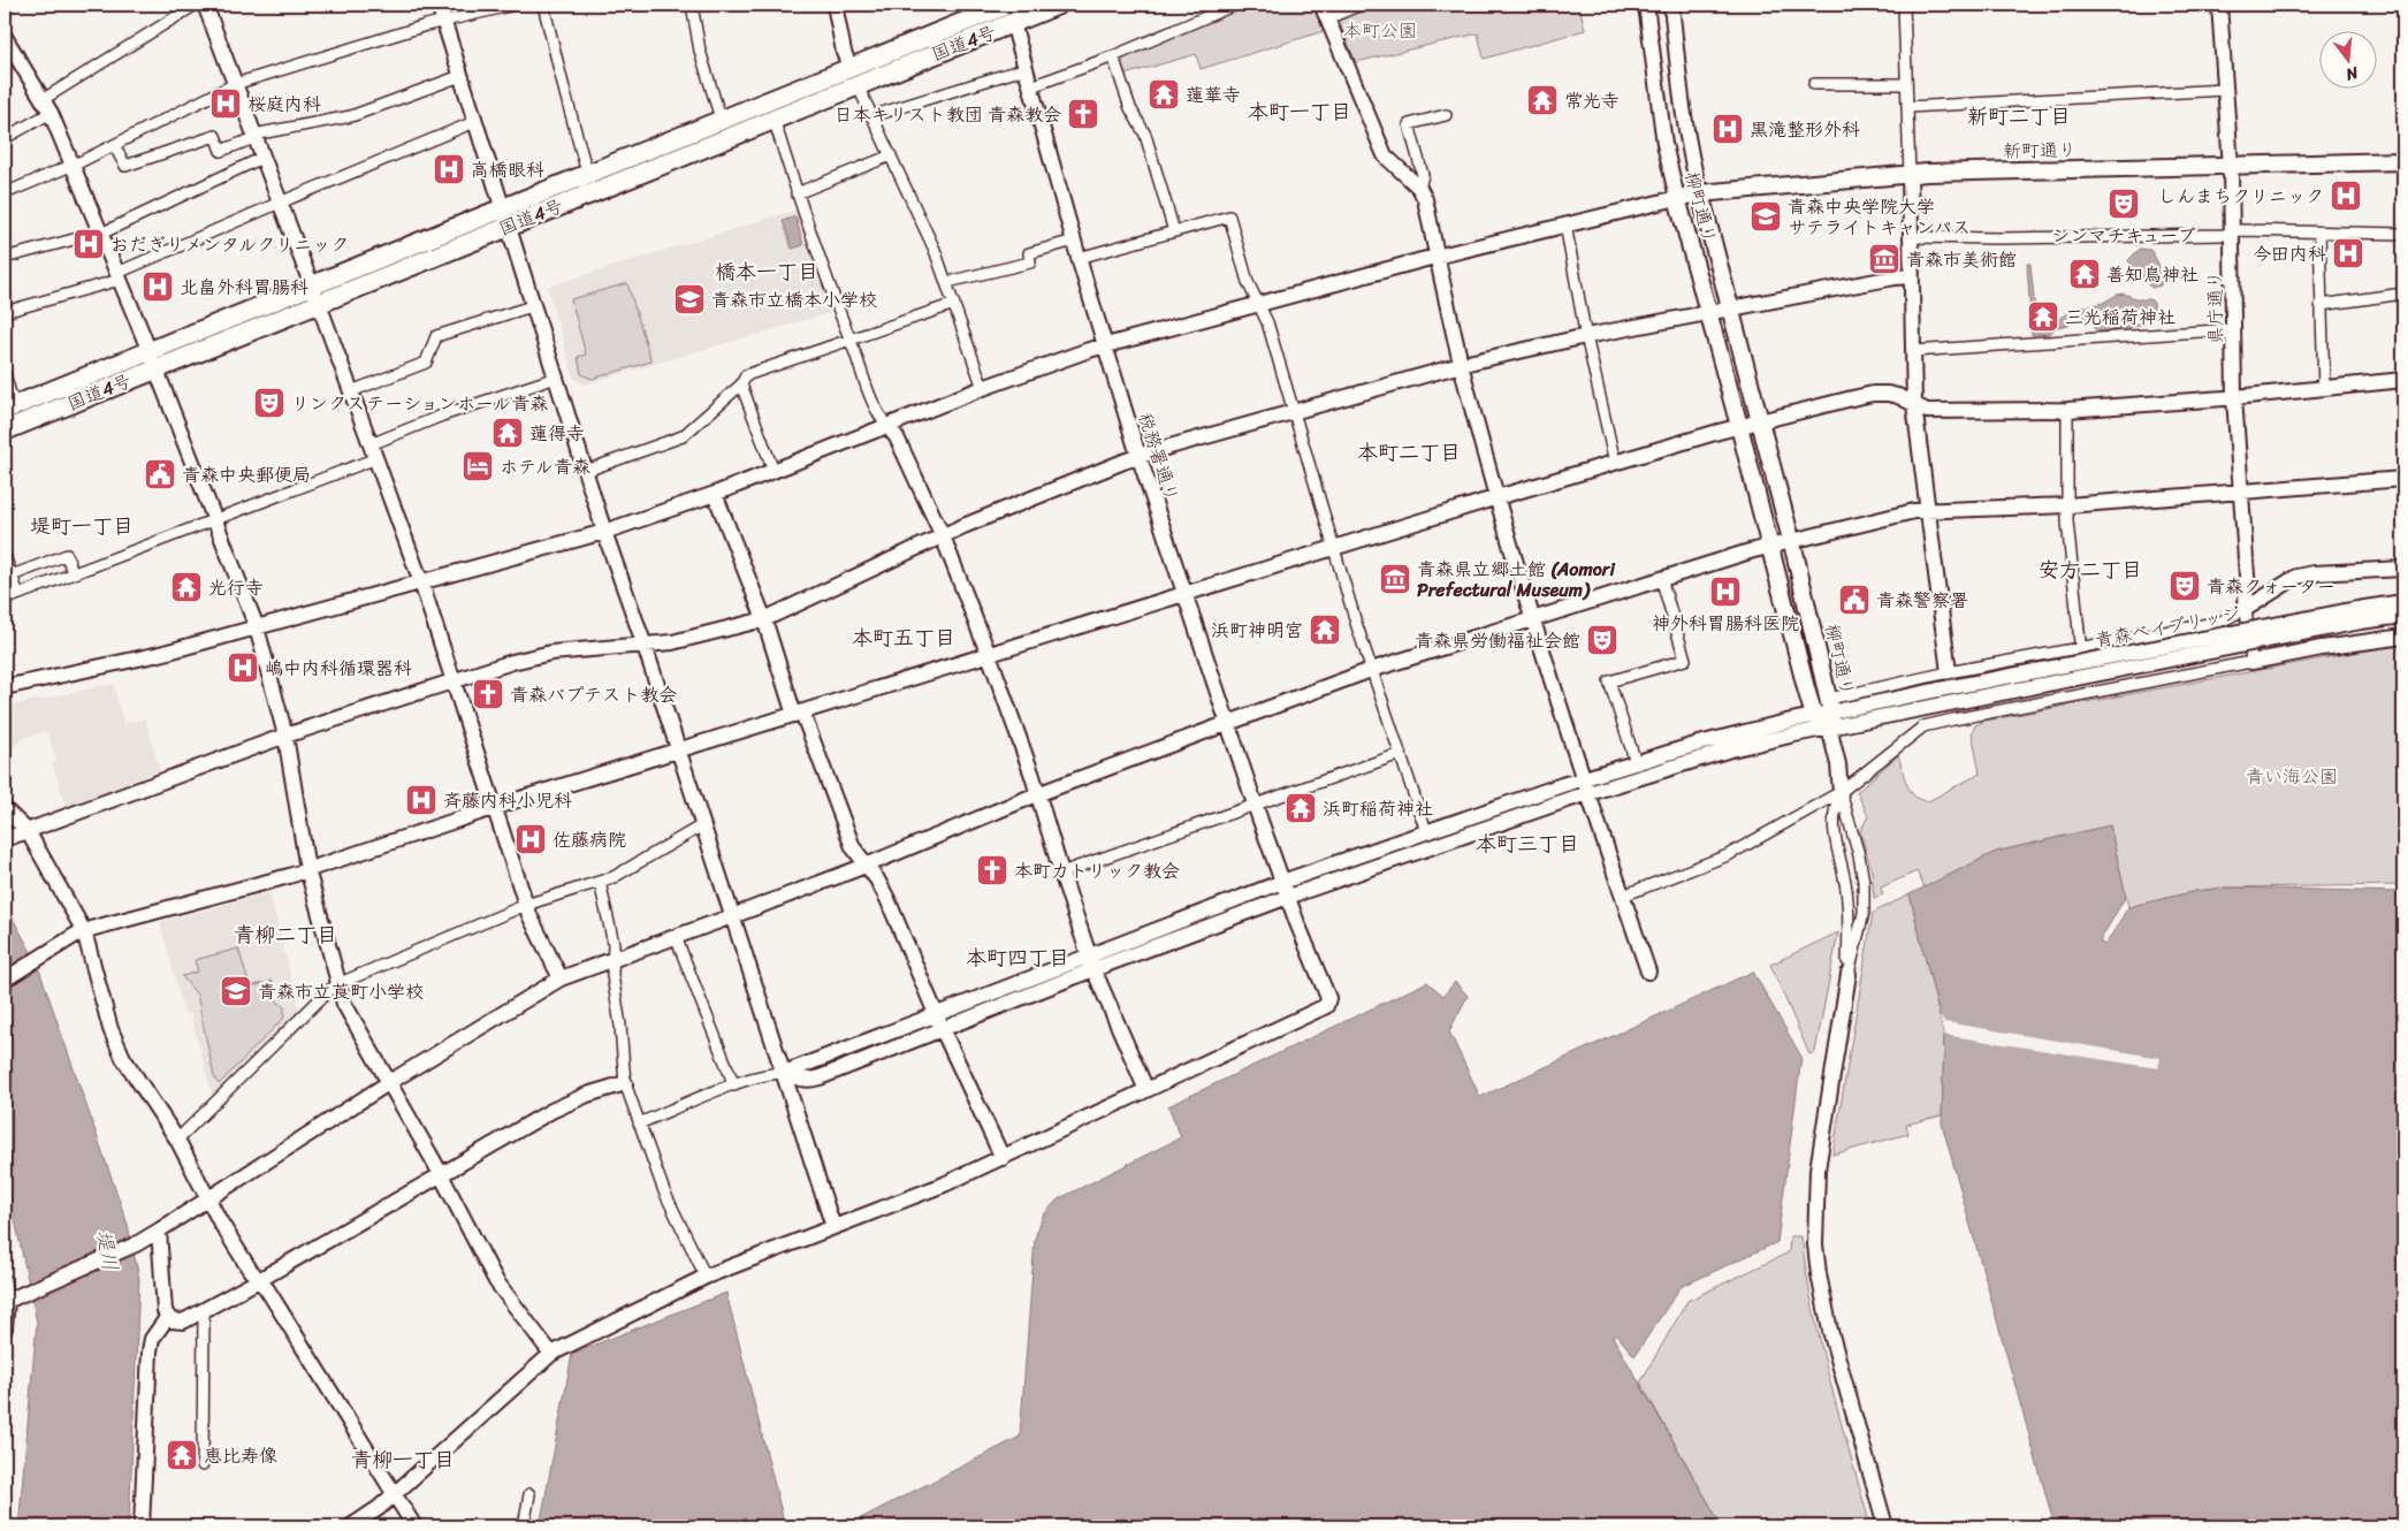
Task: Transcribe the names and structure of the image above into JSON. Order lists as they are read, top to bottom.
{
  "streets": {
    "highway": ["国道4号"],
    "main road": ["新町通り", "柳町通り"],
    "street": ["県庁通り", "税務署通り", "青森ベイブリッジ"]
  },
  "crossings": [
    ["国道4号", "税務署通り"],
    ["新町通り", "柳町通り"],
    ["新町通り", "県庁通り"],
    ["柳町通り", "青森ベイブリッジ"]
  ],
  "districts": [
    "本町一丁目",
    "新町二丁目",
    "橋本一丁目",
    "本町二丁目",
    "堤町一丁目",
    "安方二丁目",
    "本町五丁目",
    "本町三丁目",
    "青柳二丁目",
    "本町四丁目",
    "青柳一丁目"
  ],
  "water": ["堤川"],
  "parks": ["本町公園", "青い海公園"],
  "places": {
    "temple": [
      "蓮華寺",
      "常光寺",
      "善知鳥神社",
      "三光稲荷神社",
      "蓮得寺",
      "光行寺",
      "浜町神明宮",
      "浜町稲荷神社",
      "恵比寿像"
    ],
    "hospital": [
      "桜庭内科",
      "黒滝整形外科",
      "高橋眼科",
      "しんまちクリニック",
      "おだぎりメンタルクリニック",
      "今田内科",
      "北畠外科胃腸科",
      "神外科胃腸科医院",
      "嶋中内科循環器科",
      "斉藤内科小児科",
      "佐藤病院"
    ],
    "church": ["日本キリスト教団 青森教会", "青森バプテスト教会", "本町カトリック教会"],
    "theatre": [
      "シンマチキューブ",
      "リンクステーションホール青森",
      "青森クォーター",
      "青森県労働福祉会館"
    ],
    "school or university": ["青森中央学院大学 サテライトキャンパス", "青森市立橋本小学校", "青森市立莨町小学校"],
    "museum": ["青森市美術館", "青森県立郷土館 (Aomori Prefectural Museum)"],
    "hotel": ["ホテル青森"],
    "public building": ["青森中央郵便局", "青森警察署"]
  },
  "north": "bottom"
}
